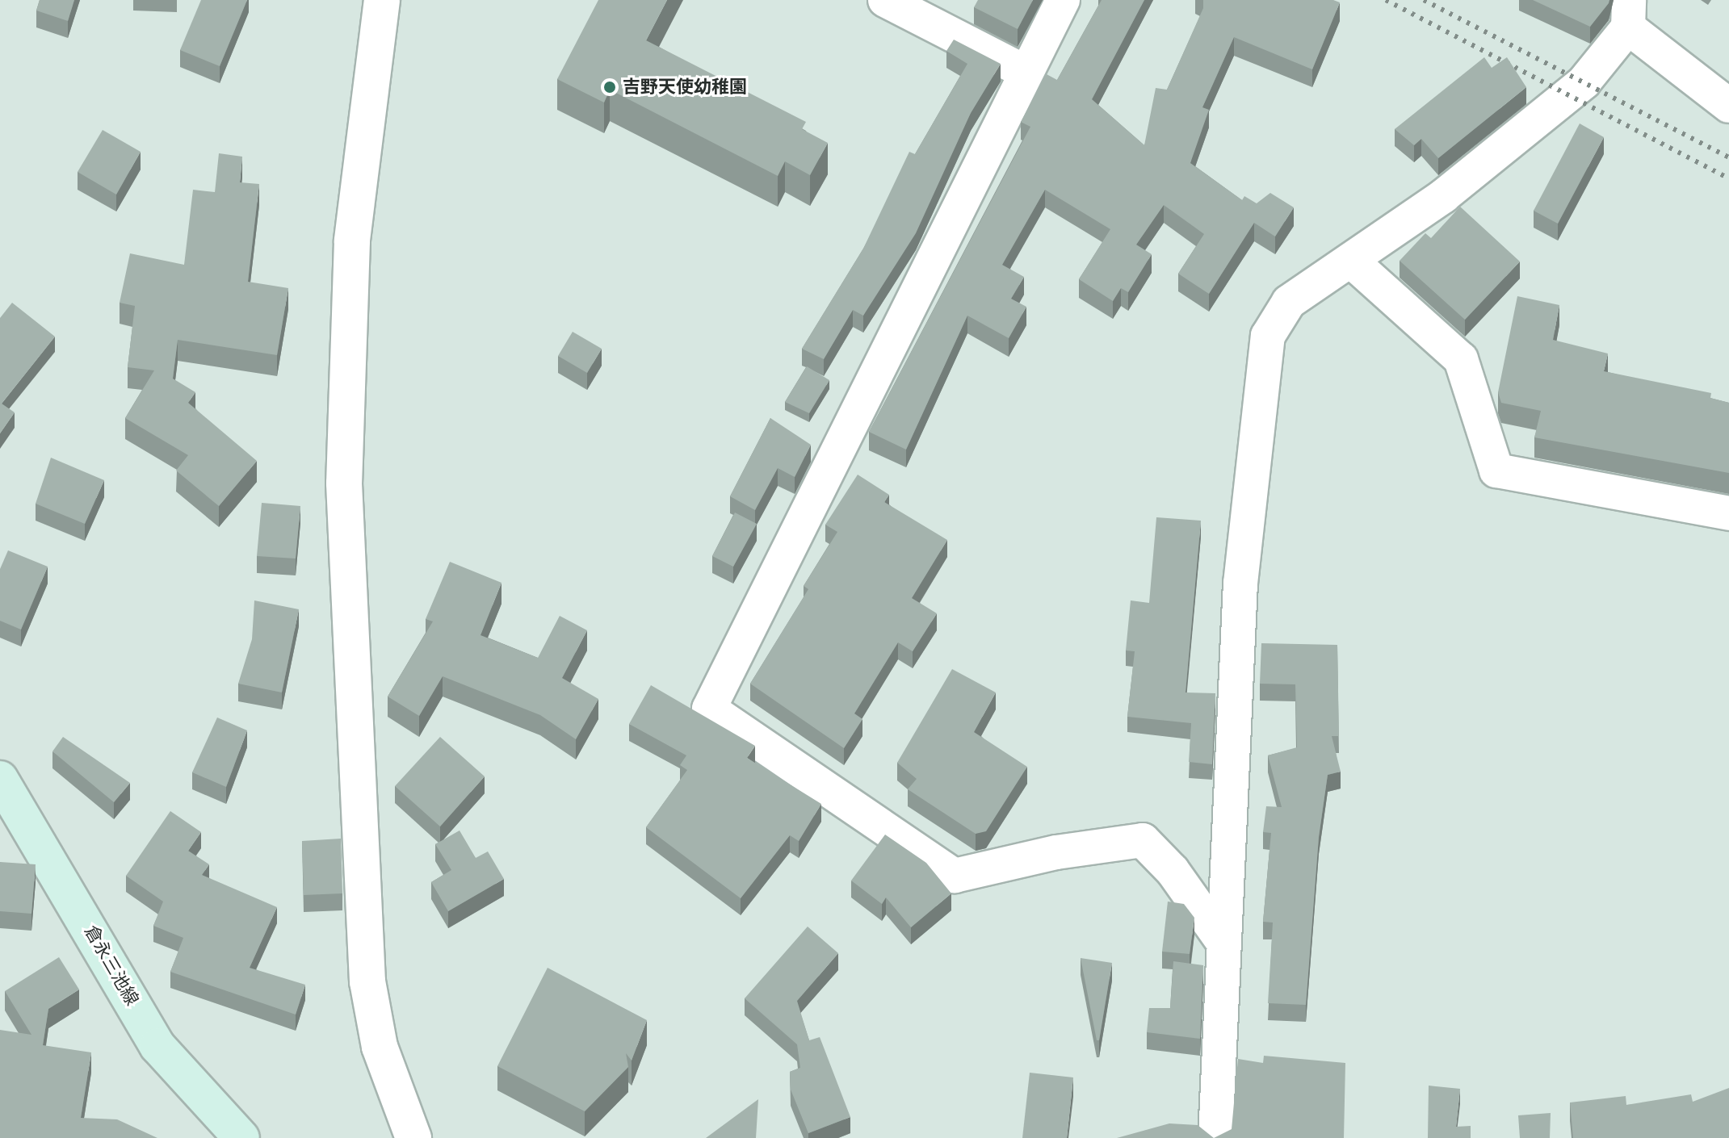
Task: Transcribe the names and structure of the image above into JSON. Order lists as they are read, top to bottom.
{
  "streets": {
    "main road": ["倉永三池線"]
  },
  "places": ["吉野天使幼稚園"]
}
